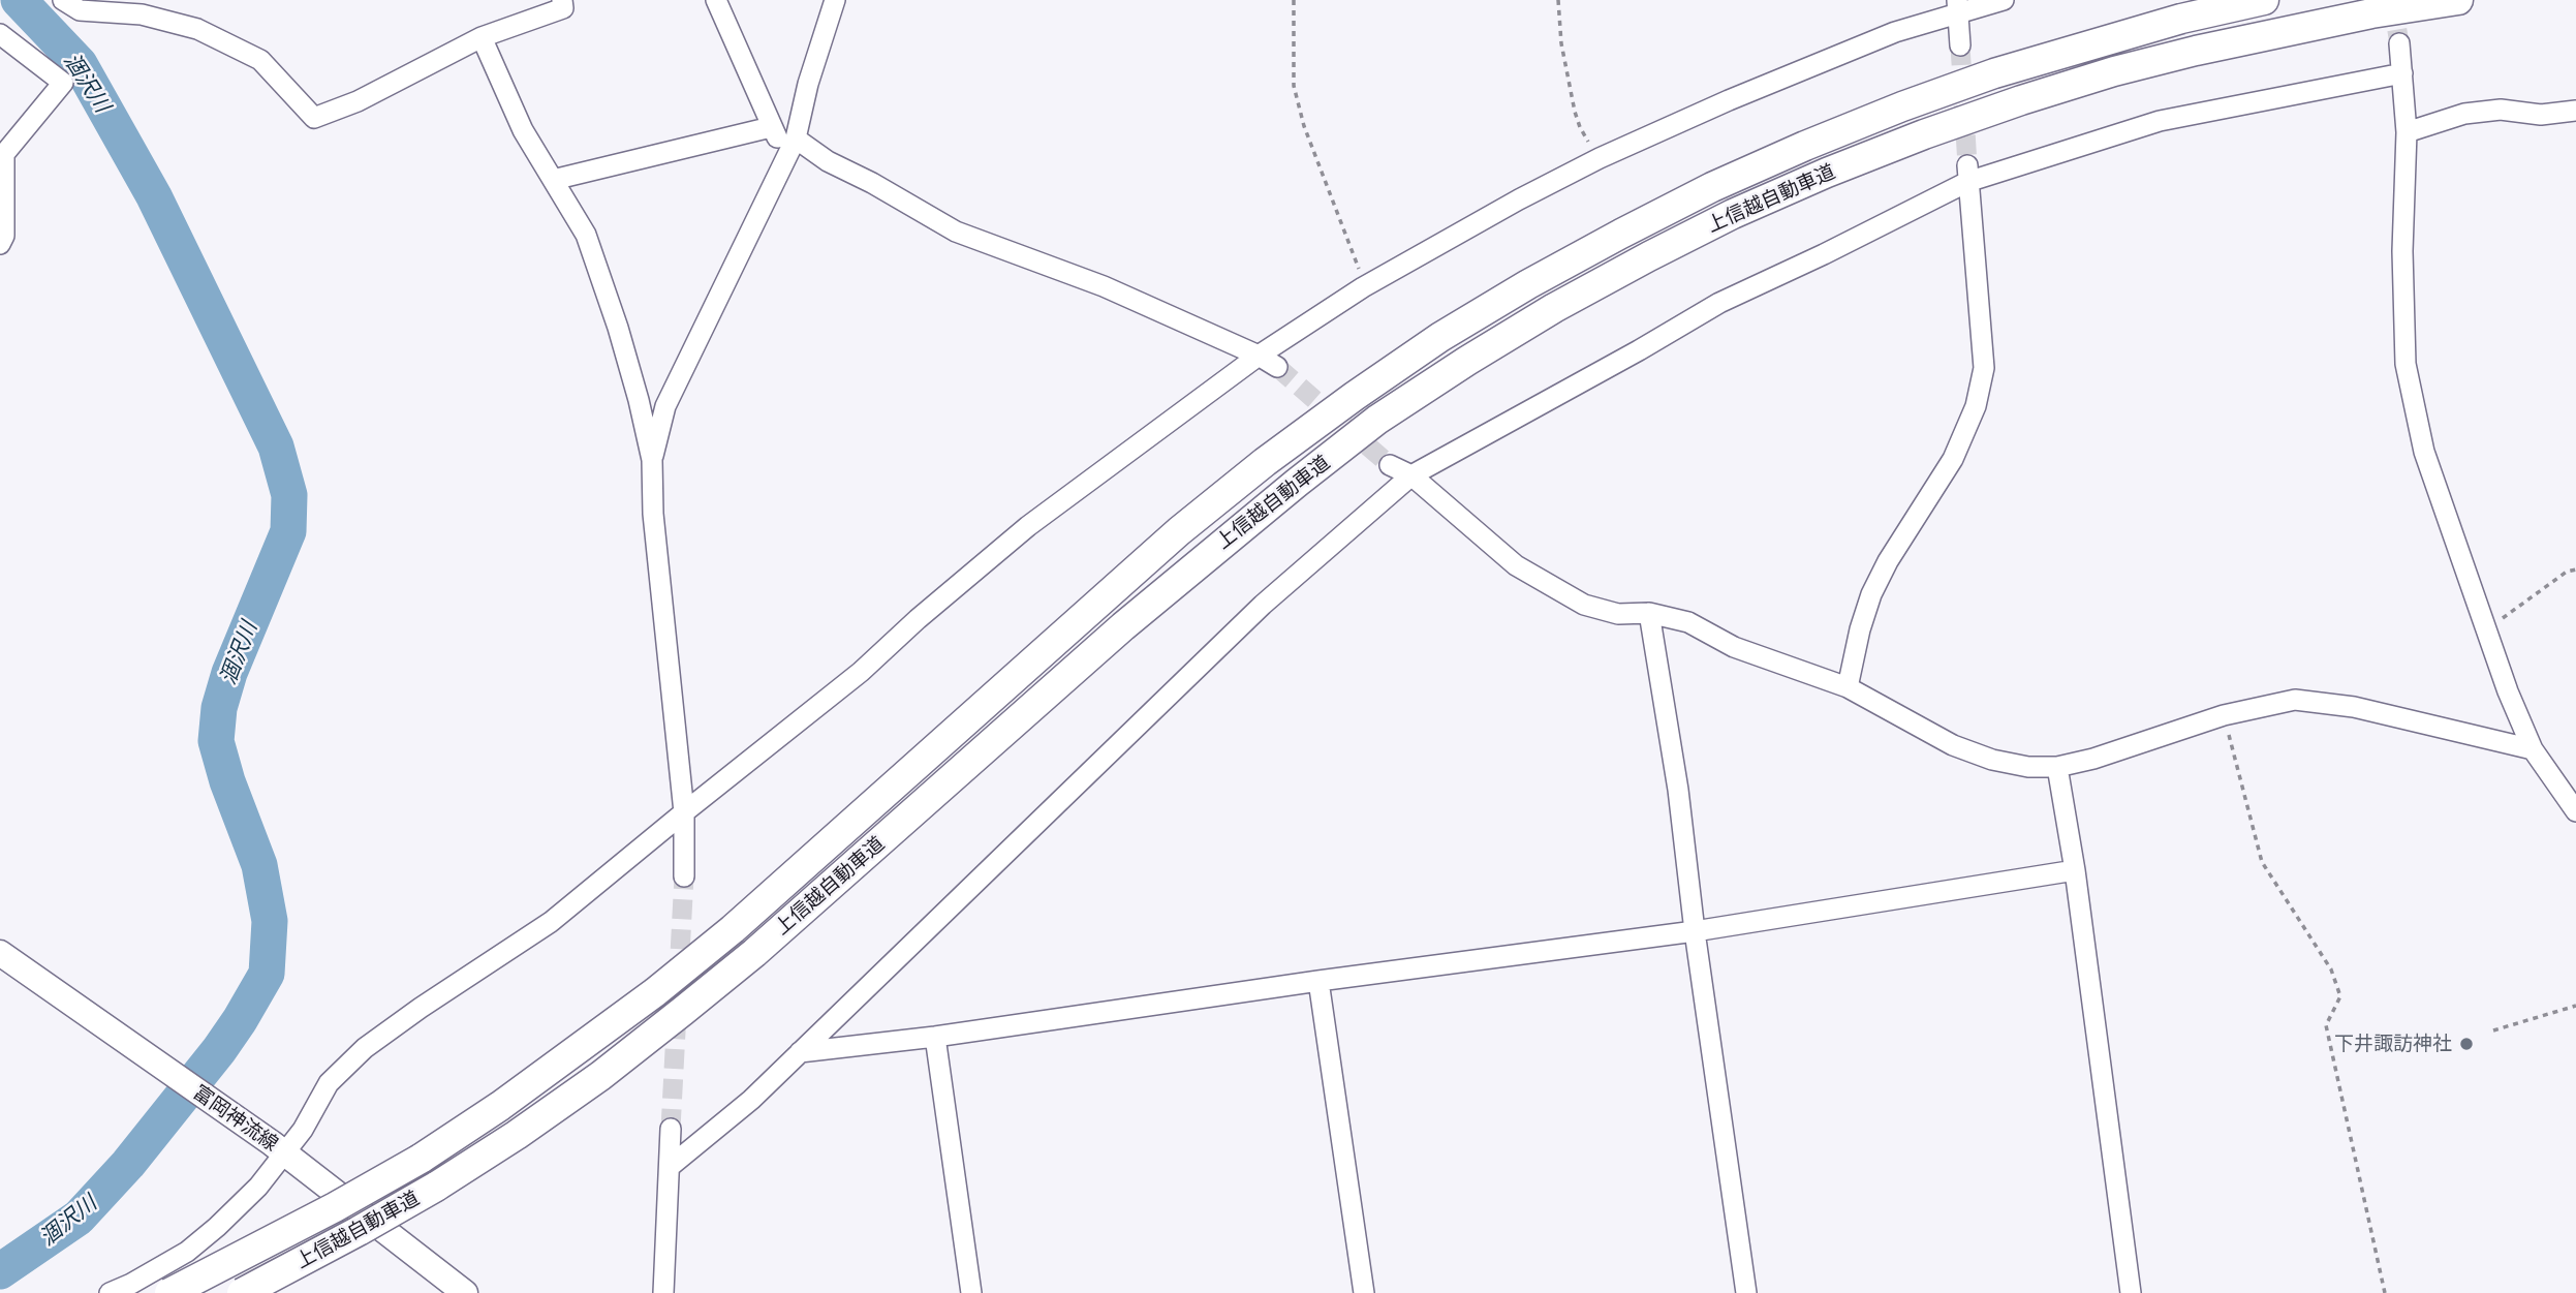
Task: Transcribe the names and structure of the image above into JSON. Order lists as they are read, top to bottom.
{
  "streets": {
    "highway": ["上信越自動車道"],
    "main road": ["富岡神流線"]
  },
  "water": ["涸沢川"],
  "places": ["下井諏訪神社"]
}
